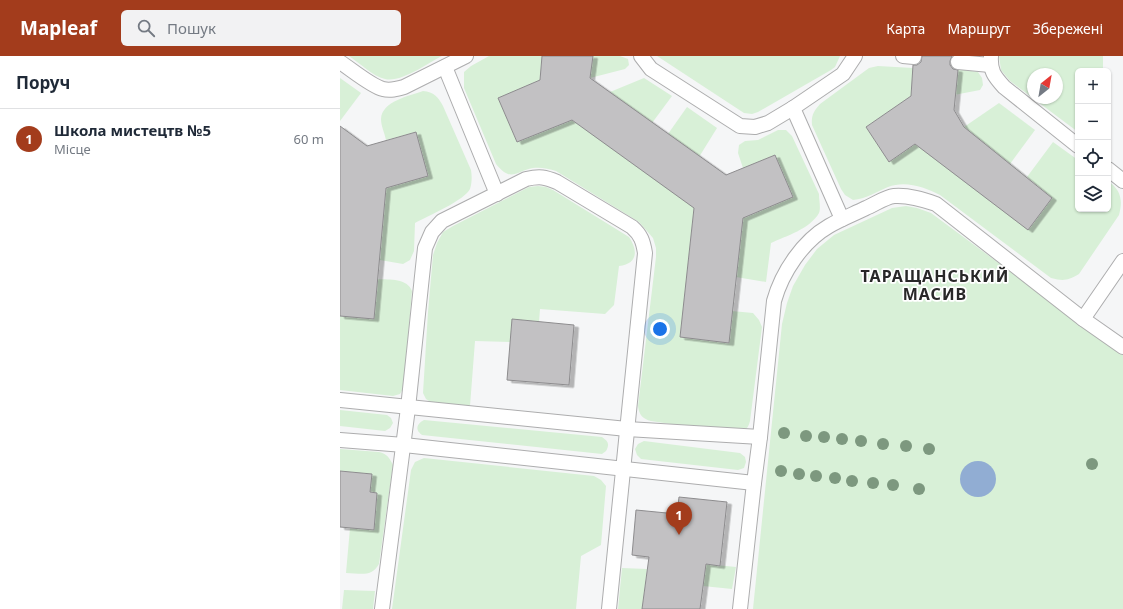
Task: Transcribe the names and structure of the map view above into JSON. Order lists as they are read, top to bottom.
{
  "districts": ["ТАРАЩАНСЬКИЙ МАСИВ"],
  "north": "top right",
  "page": {
    "header": "Mapleaf",
    "search": "Пошук",
    "nav": ["Карта", "Маршрут", "Збережені"],
    "heading": "Поруч",
    "map_buttons": ["+", "−"],
    "list": [
      {
        "mark": "1",
        "name": "Школа мистецтв №5",
        "note": "Місце",
        "value": "60 m"
      }
    ],
    "pins": "1"
  }
}
